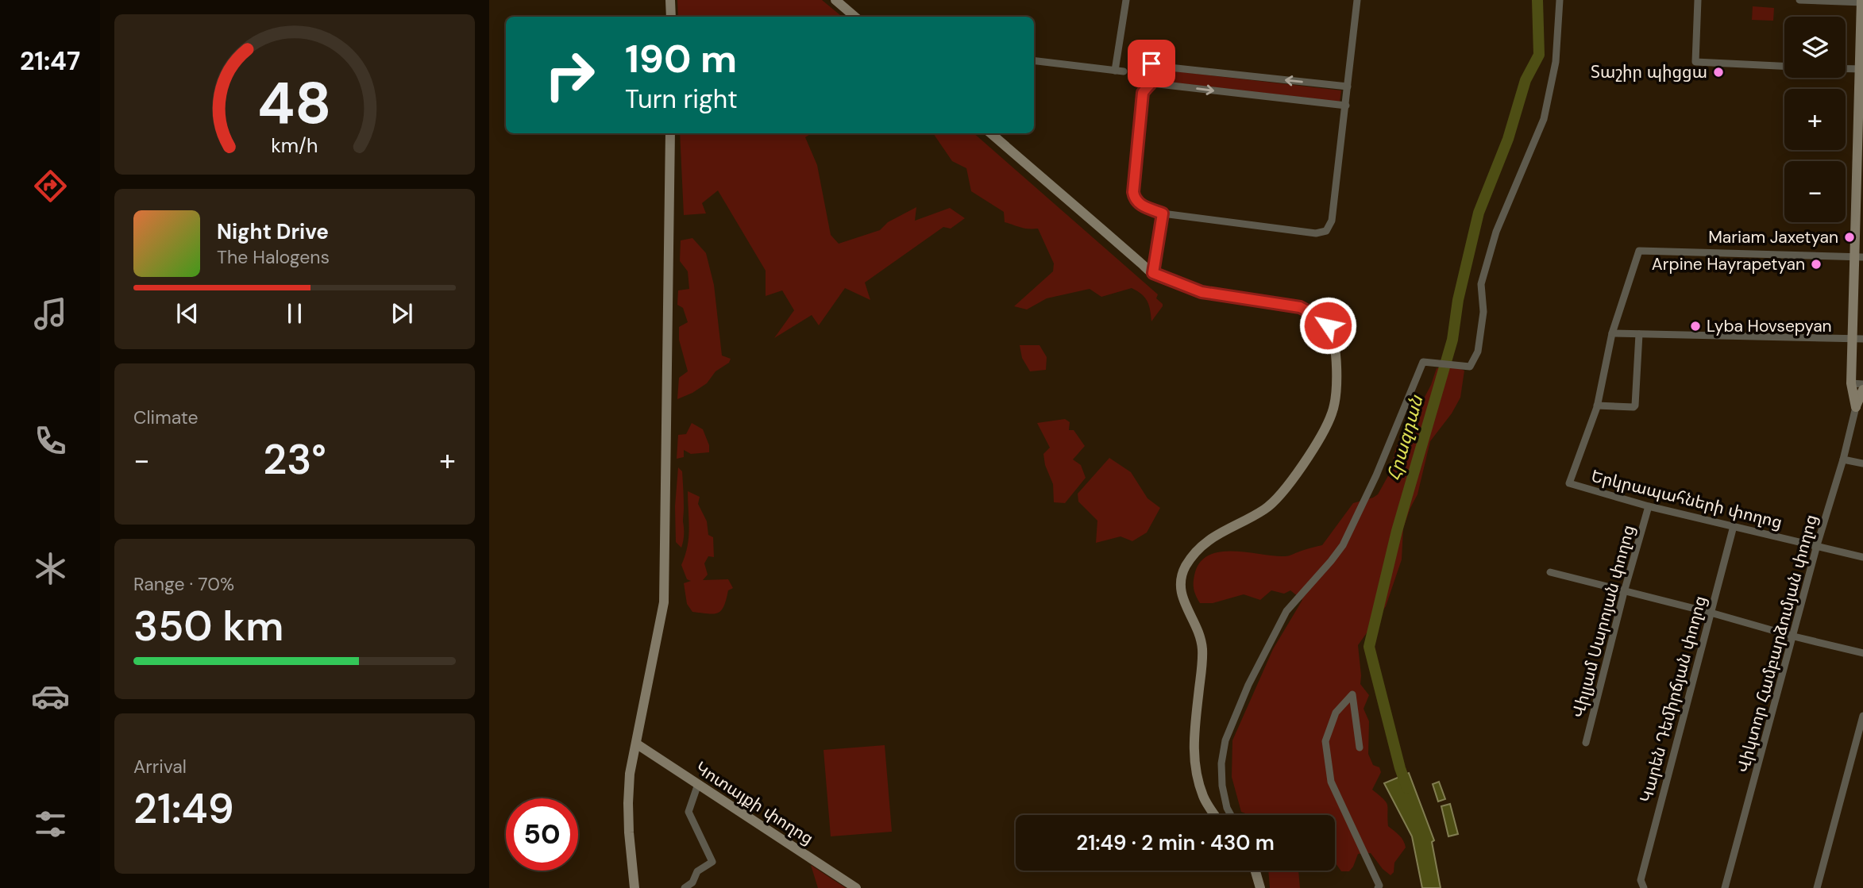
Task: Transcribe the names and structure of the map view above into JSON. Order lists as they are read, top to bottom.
{
  "streets": {
    "street": [
      "Երկրապահների փողոց",
      "Վիլյամ Սարոյան փողոց",
      "Վիկտոր Համբարձումյան փողոց",
      "Կարեն Դեմիրճյան փողոց",
      "Կոտայքի փողոց"
    ]
  },
  "crossings": [
    ["Երկրապահների փողոց", "Վիլյամ Սարոյան փողոց"],
    ["Երկրապահների փողոց", "Վիկտոր Համբարձումյան փողոց"],
    ["Երկրապահների փողոց", "Կարեն Դեմիրճյան փողոց"]
  ],
  "water": ["Հրազդան"],
  "places": [
    "Տաշիր պիցցա",
    "Mariam Jaxetyan",
    "Arpine Hayrapetyan",
    "Lyba Hovsepyan"
  ],
  "page": {
    "tabs": "21:47",
    "map_buttons": ["+", "−"],
    "turn": ["190 m", "Turn right"],
    "song": ["Night Drive", "The Halogens"],
    "tile": [
      "Climate",
      ["Range · 70%", "350 km"],
      ["Arrival", "21:49"]
    ],
    "heat": ["−", "23°", "+"],
    "limit": "50",
    "trip": "21:49 · 2 min · 430 m",
    "gauge": ["48", "km/h"]
  }
}
